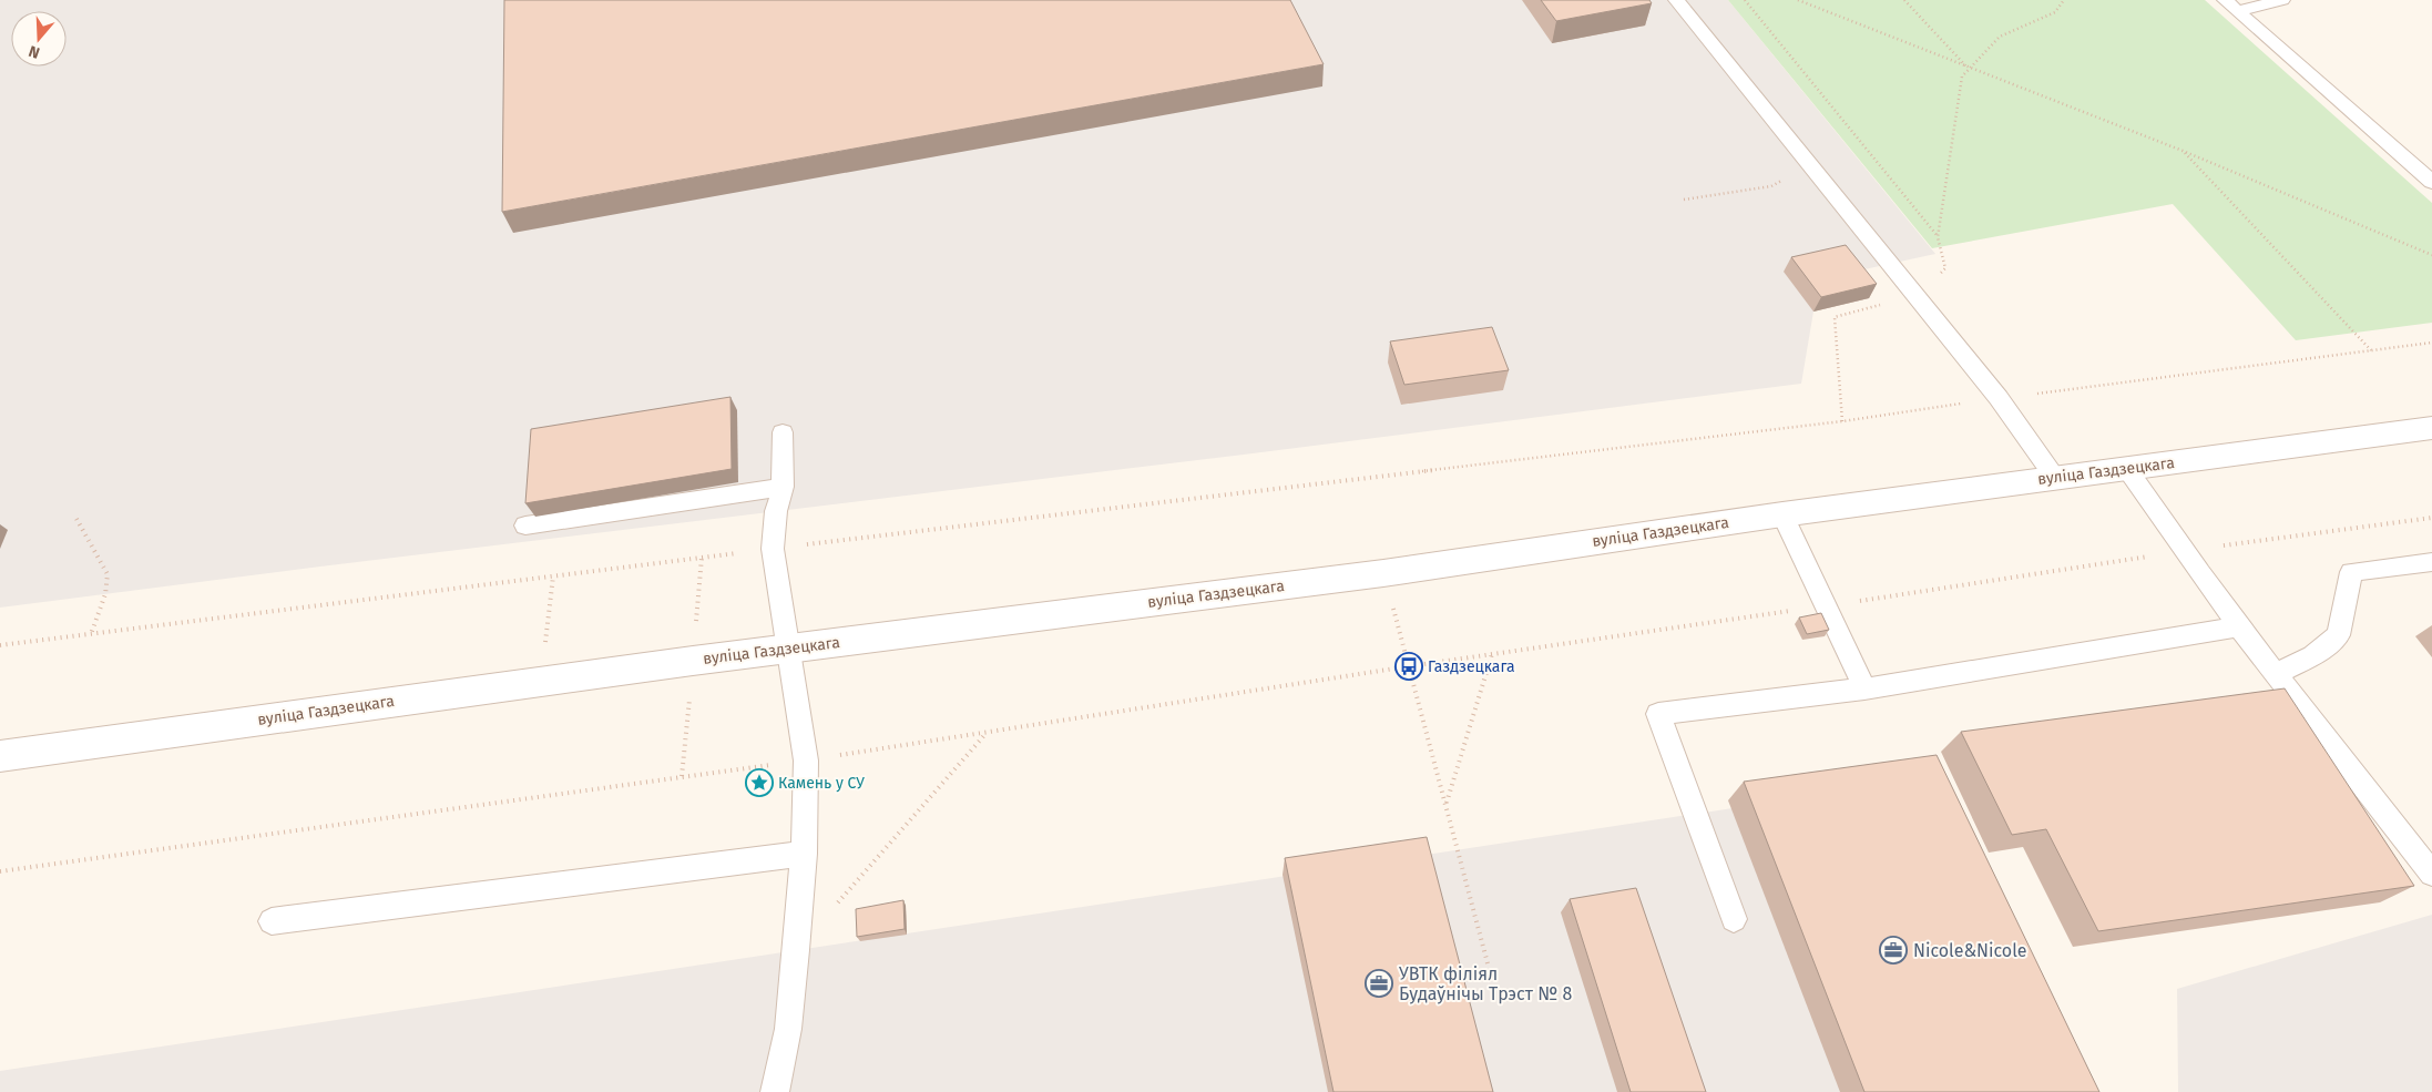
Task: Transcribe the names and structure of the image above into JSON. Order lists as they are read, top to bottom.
{
  "streets": {
    "street": ["вуліца Газдзецкага"]
  },
  "places": {
    "bus stop": ["Газдзецкага"],
    "place": ["Камень у СУ"],
    "office": ["Nicole&Nicole", "УВТК філіял Будаўнічы Трэст № 8"]
  },
  "north": "bottom"
}
